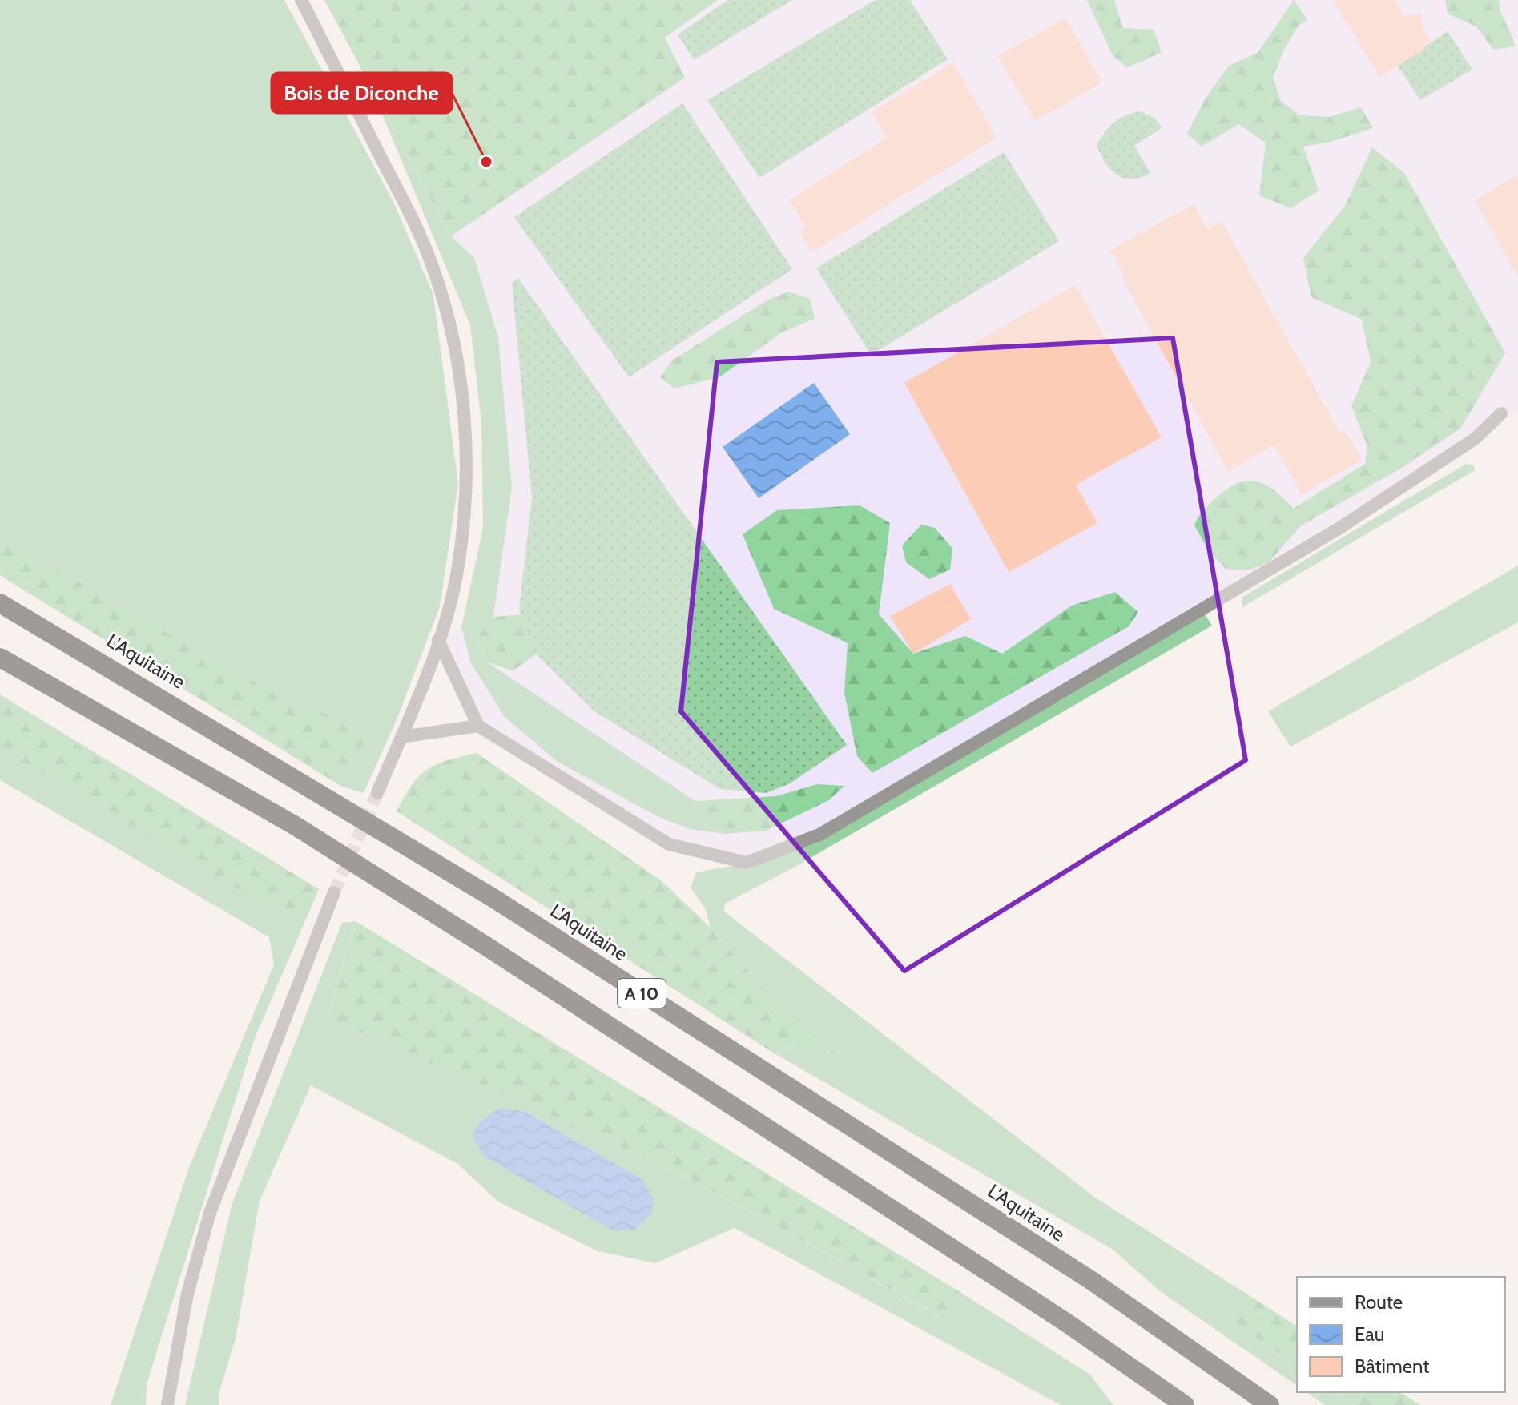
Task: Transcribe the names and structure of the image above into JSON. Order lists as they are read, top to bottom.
{
  "streets": {
    "highway": ["L'Aquitaine", "A 10"]
  },
  "places": ["Bois de Diconche"],
  "legend": ["Route", "Eau", "Bâtiment"]
}
